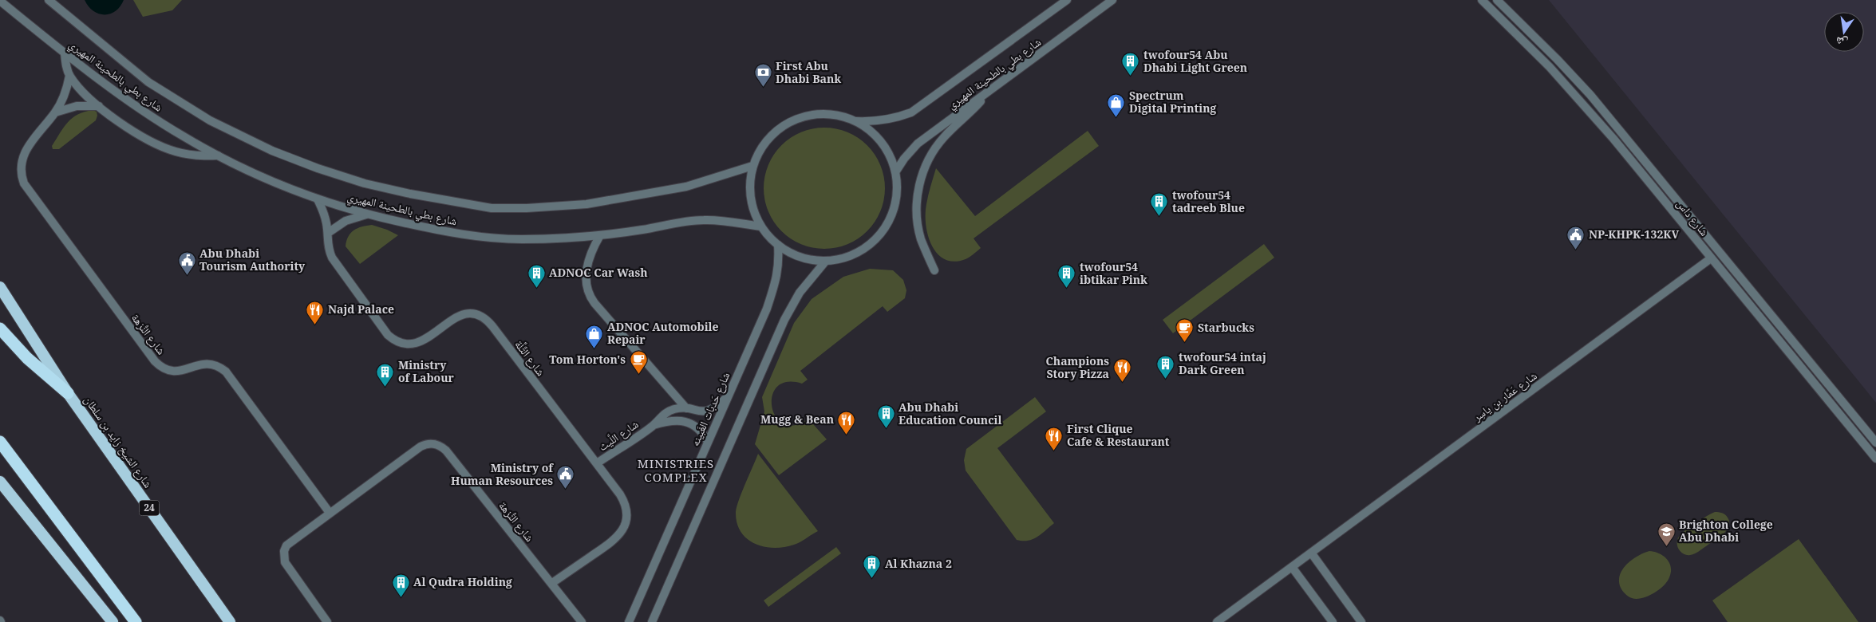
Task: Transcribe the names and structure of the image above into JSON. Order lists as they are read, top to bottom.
{
  "streets": {
    "highway": ["شارع الشيخ زايد بن سلطان", "24"],
    "street": [
      "شارع بطي بالطحينة المهيري",
      "شارع داس",
      "شارع النُّزهة",
      "شارع التَّلَّة",
      "شارع عَمَّار بن ياسِر",
      "شارع حَدبات الغَبينه",
      "شارع اللَّيث"
    ]
  },
  "crossings": [
    ["شارع بطي بالطحينة المهيري", "شارع التَّلَّة"],
    ["شارع داس", "شارع عَمَّار بن ياسِر"],
    ["شارع النُّزهة", "شارع التَّلَّة"],
    ["شارع التَّلَّة", "شارع اللَّيث"],
    ["شارع حَدبات الغَبينه", "شارع اللَّيث"]
  ],
  "districts": ["MINISTRIES COMPLEX"],
  "places": {
    "building": [
      "twofour54 Abu Dhabi Light Green",
      "twofour54 tadreeb Blue",
      "ADNOC Car Wash",
      "twofour54 ibtikar Pink",
      "twofour54 intaj Dark Green",
      "Ministry of Labour",
      "Abu Dhabi Education Council",
      "Al Khazna 2",
      "Al Qudra Holding"
    ],
    "bank": ["First Abu Dhabi Bank"],
    "shop": ["Spectrum Digital Printing", "ADNOC Automobile Repair"],
    "public building": ["NP-KHPK-132KV", "Abu Dhabi Tourism Authority", "Ministry of Human Resources"],
    "restaurant": [
      "Najd Palace",
      "Champions Story Pizza",
      "Mugg & Bean",
      "First Clique Cafe & Restaurant"
    ],
    "cafe": ["Starbucks", "Tom Horton's"],
    "school or university": ["Brighton College Abu Dhabi"]
  },
  "north": "bottom"
}
